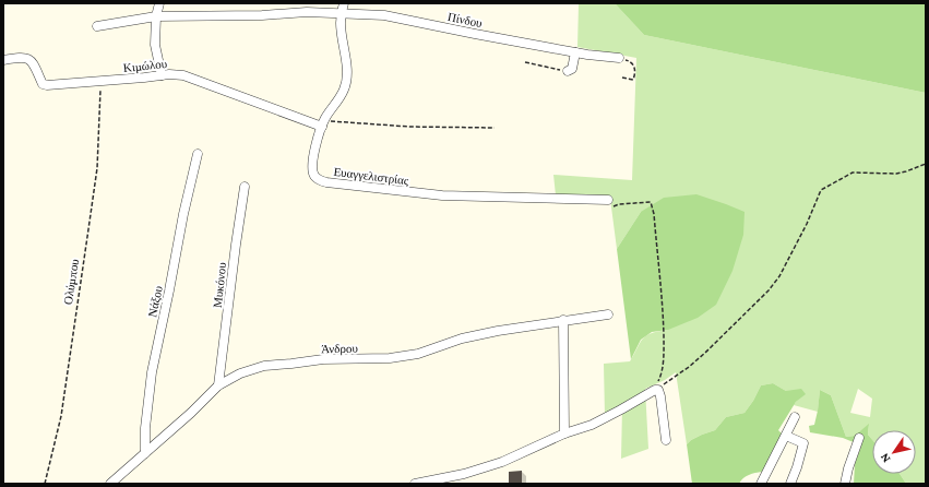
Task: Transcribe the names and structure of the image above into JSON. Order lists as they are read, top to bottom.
{
  "streets": {
    "street": [
      "Πίνδου",
      "Κιμώλου",
      "Ευαγγελιστρίας",
      "Μυκόνου",
      "Νάξου",
      "Άνδρου"
    ],
    "path": ["Ολύμπου"]
  },
  "crossings": [
    ["Πίνδου", "Ευαγγελιστρίας"],
    ["Κιμώλου", "Ευαγγελιστρίας"],
    ["Κιμώλου", "Ολύμπου"],
    ["Μυκόνου", "Άνδρου"],
    ["Νάξου", "Άνδρου"]
  ],
  "north": "bottom left"
}
